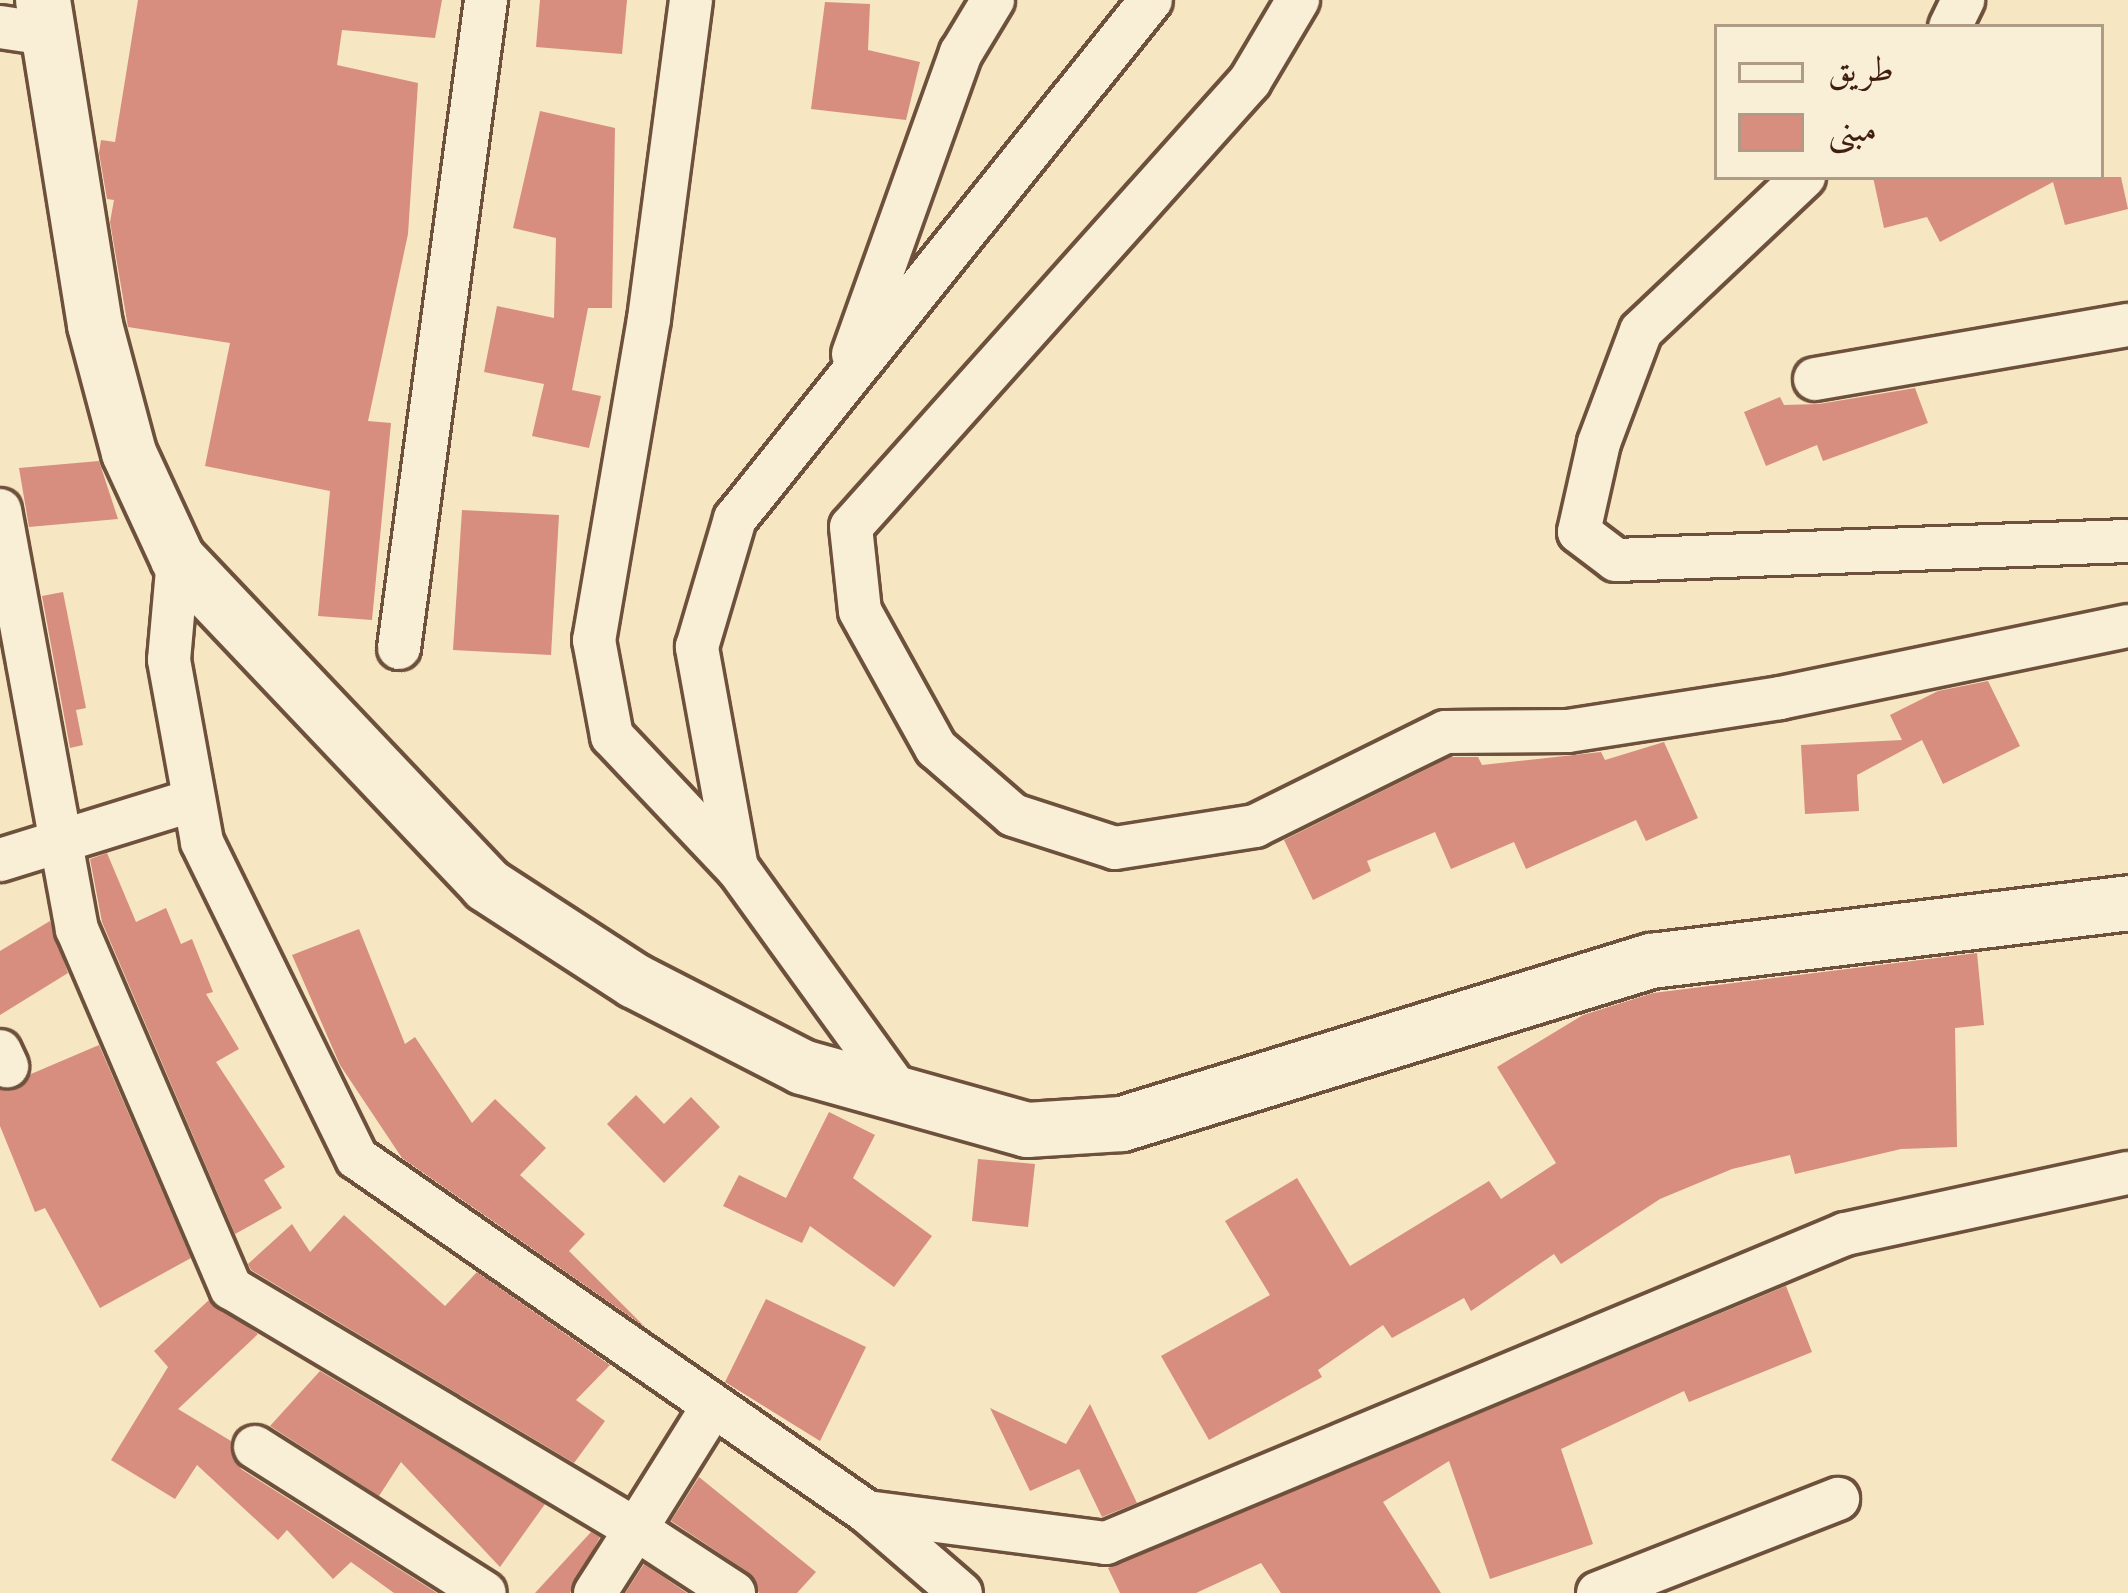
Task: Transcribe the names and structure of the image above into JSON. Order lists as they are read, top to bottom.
{
  "legend": ["طريق", "مبنى"]
}
